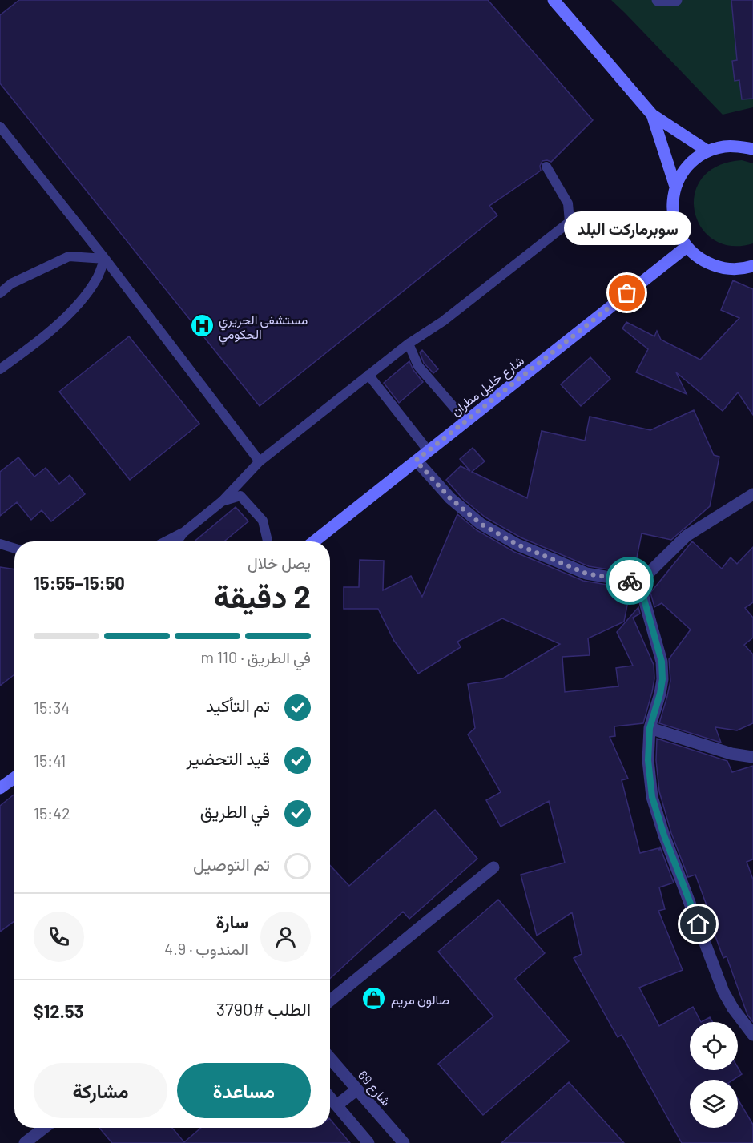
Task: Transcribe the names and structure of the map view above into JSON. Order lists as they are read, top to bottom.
{
  "streets": {
    "street": ["شارع خليل مطران", "شارع 69"]
  },
  "places": {
    "other": ["سوبرماركت البلد"],
    "hospital": ["مستشفى الحريري الحكومي"],
    "shop": ["صالون مريم"]
  },
  "page": {
    "bubble": "سوبرماركت البلد",
    "heading": ["2 دقيقة", "يصل خلال", "15:50–15:55"],
    "panel": [
      "سارة",
      "المندوب · 4.9",
      "الطلب #3790",
      "$12.53"
    ],
    "bar": "في الطريق · 110 m",
    "list": [
      ["تم التأكيد", "15:34"],
      ["قيد التحضير", "15:41"],
      ["في الطريق", "15:42"],
      "تم التوصيل"
    ],
    "buttons": ["مساعدة", "مشاركة"]
  }
}
